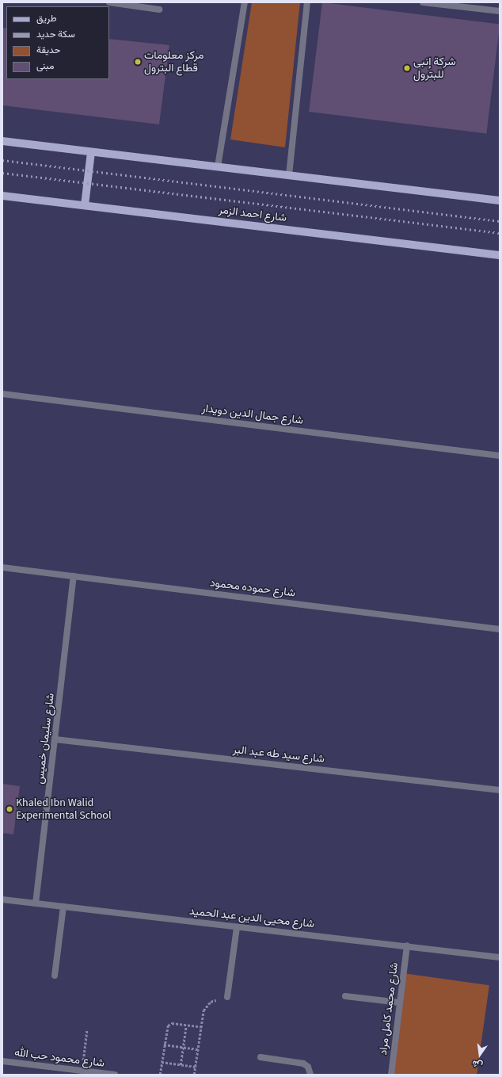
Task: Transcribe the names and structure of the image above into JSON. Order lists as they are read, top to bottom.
{
  "streets": {
    "main road": ["شارع احمد الزمر"],
    "street": [
      "شارع جمال الدين دويدار",
      "شارع حموده محمود",
      "شارع سليمان خميس",
      "شارع سيد طه عبد البر",
      "شارع محيى الدين عبد الحميد",
      "شارع محمد كامل مراد",
      "شارع محمود حب الله"
    ]
  },
  "crossings": [
    ["شارع حموده محمود", "شارع سليمان خميس"],
    ["شارع سليمان خميس", "شارع سيد طه عبد البر"],
    ["شارع سليمان خميس", "شارع محيى الدين عبد الحميد"],
    ["شارع محيى الدين عبد الحميد", "شارع محمد كامل مراد"]
  ],
  "places": ["مركز معلومات قطاع البترول", "شركة إنبى للبترول", "Khaled Ibn Walid Experimental School"],
  "legend": [
    "طريق",
    "سكة حديد",
    "حديقة",
    "مبنى"
  ],
  "north": "bottom"
}
